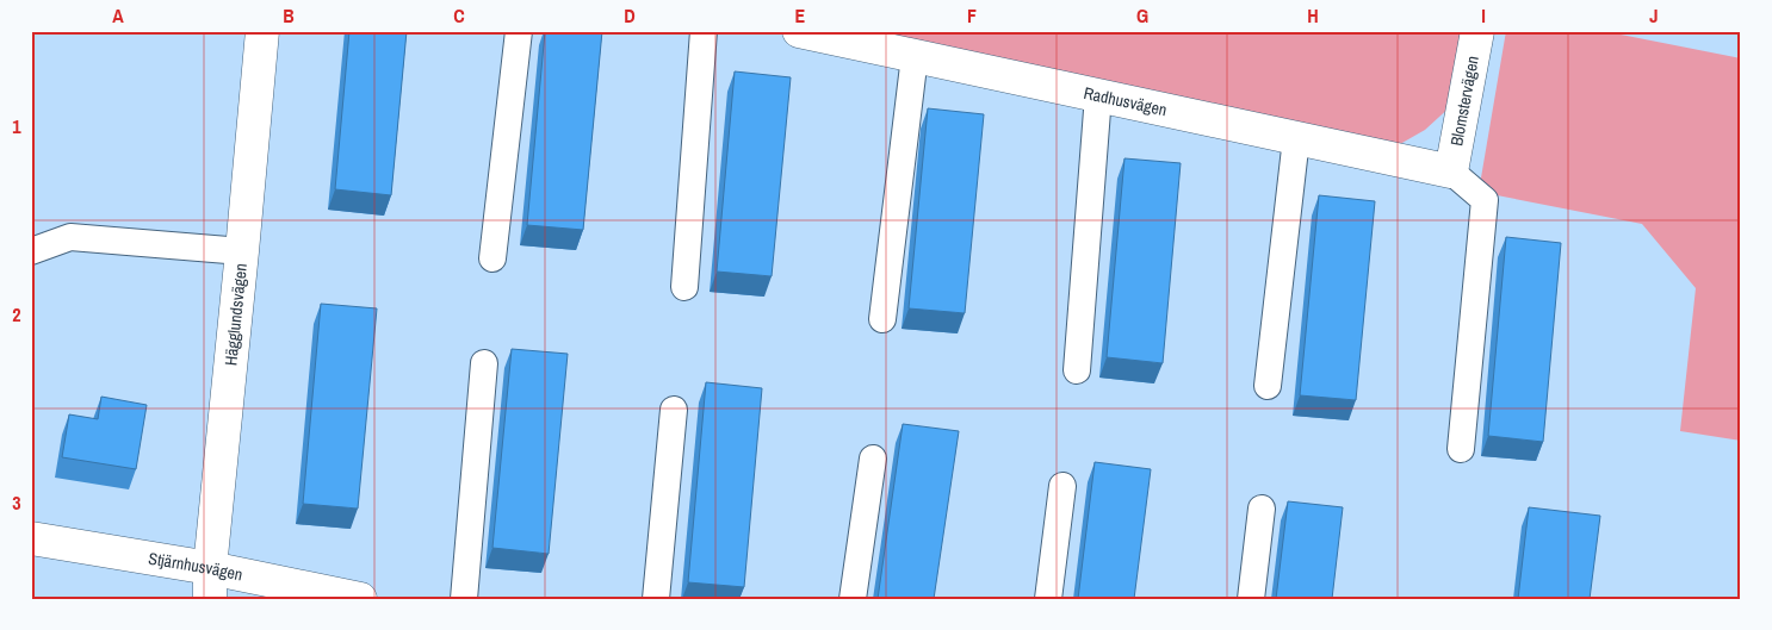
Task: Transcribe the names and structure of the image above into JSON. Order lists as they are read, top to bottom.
{
  "streets": {
    "street": [
      "Radhusvägen",
      "Blomstervägen",
      "Hägglundsvägen",
      "Stjärnhusvägen"
    ]
  },
  "crossings": [
    ["Radhusvägen", "Blomstervägen"],
    ["Hägglundsvägen", "Stjärnhusvägen"]
  ],
  "grid": {
    "columns": [
      "A",
      "B",
      "C",
      "D",
      "E",
      "F",
      "G",
      "H",
      "I",
      "J"
    ],
    "rows": ["1", "2", "3"]
  }
}
